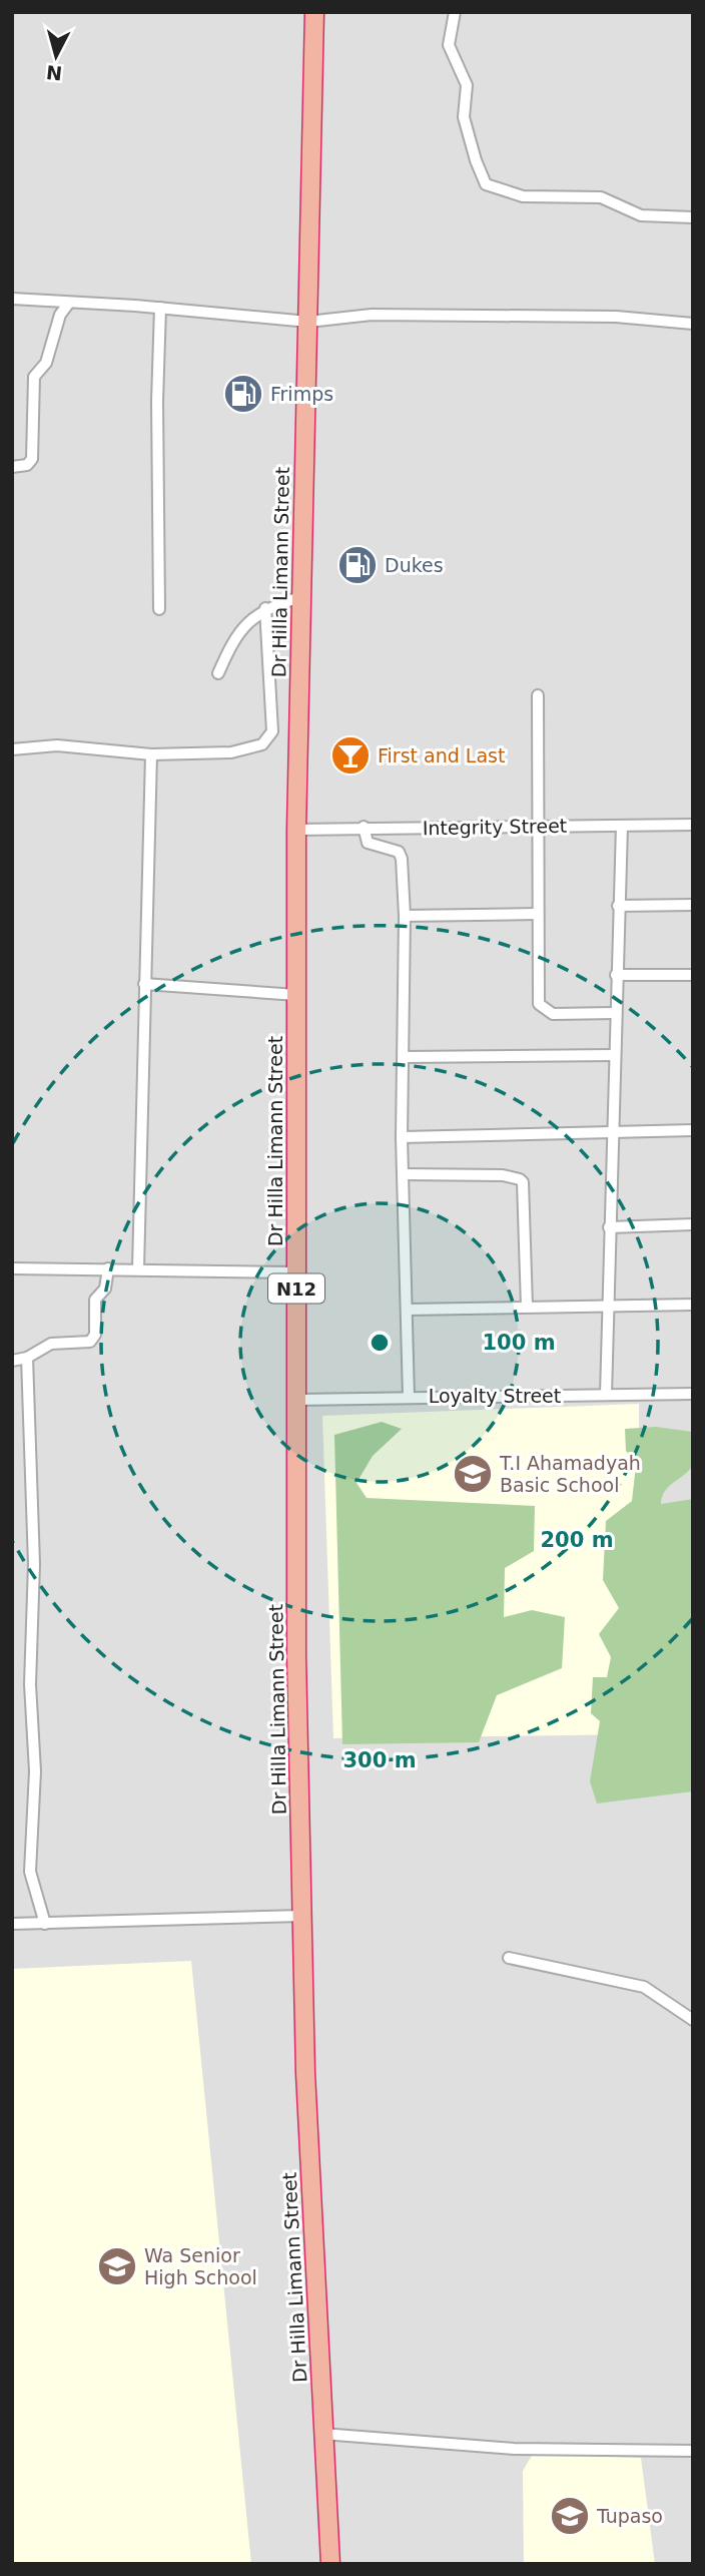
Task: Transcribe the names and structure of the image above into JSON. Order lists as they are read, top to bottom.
{
  "streets": {
    "highway": ["Dr Hilla Limann Street", "N12"],
    "street": ["Integrity Street", "Loyalty Street"]
  },
  "crossings": [
    ["Dr Hilla Limann Street", "Integrity Street"],
    ["Dr Hilla Limann Street", "Loyalty Street"]
  ],
  "places": {
    "fuel station": ["Frimps", "Dukes"],
    "bar": ["First and Last"],
    "school or university": ["T.I Ahamadyah Basic School", "Wa Senior High School", "Tupaso"]
  },
  "north": "bottom",
  "rings": ["100 m", "200 m", "300 m"]
}
